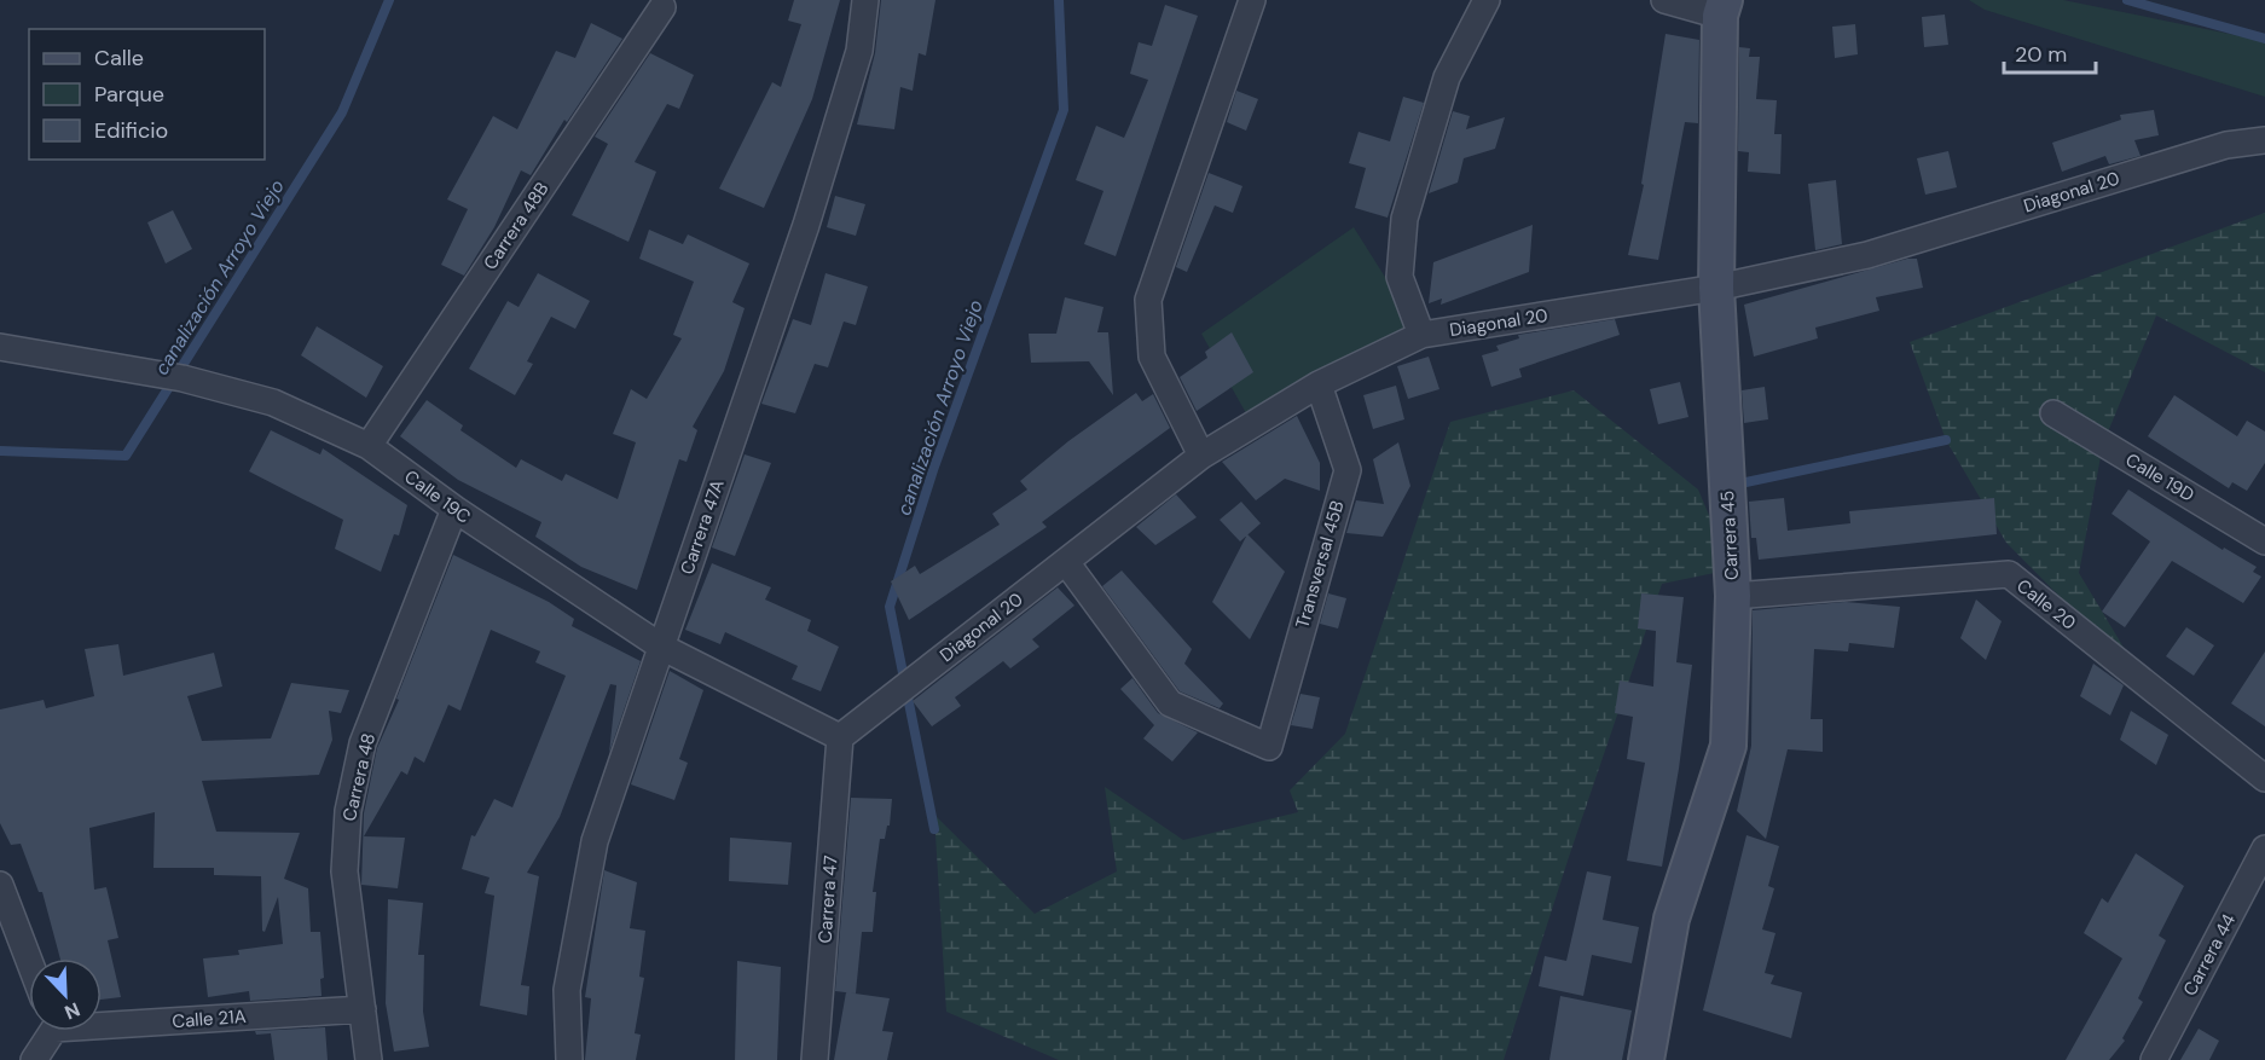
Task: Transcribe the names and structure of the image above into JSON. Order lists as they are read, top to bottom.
{
  "streets": {
    "street": [
      "Diagonal 20",
      "Carrera 48B",
      "Calle 19D",
      "Calle 19C",
      "Carrera 47A",
      "Carrera 45",
      "Transversal 45B",
      "Calle 20",
      "Carrera 48",
      "Carrera 47",
      "Carrera 44",
      "Calle 21A"
    ]
  },
  "crossings": [
    ["Diagonal 20", "Calle 19C"],
    ["Diagonal 20", "Carrera 45"],
    ["Diagonal 20", "Transversal 45B"],
    ["Diagonal 20", "Carrera 47"],
    ["Carrera 48B", "Calle 19C"],
    ["Calle 19C", "Carrera 47A"],
    ["Calle 19C", "Carrera 48"],
    ["Calle 19C", "Carrera 47"],
    ["Carrera 45", "Calle 20"],
    ["Carrera 48", "Calle 21A"]
  ],
  "water": ["canalización Arroyo Viejo"],
  "legend": ["Calle", "Parque", "Edificio"],
  "scale_bar": "20 m",
  "north": "bottom right"
}
